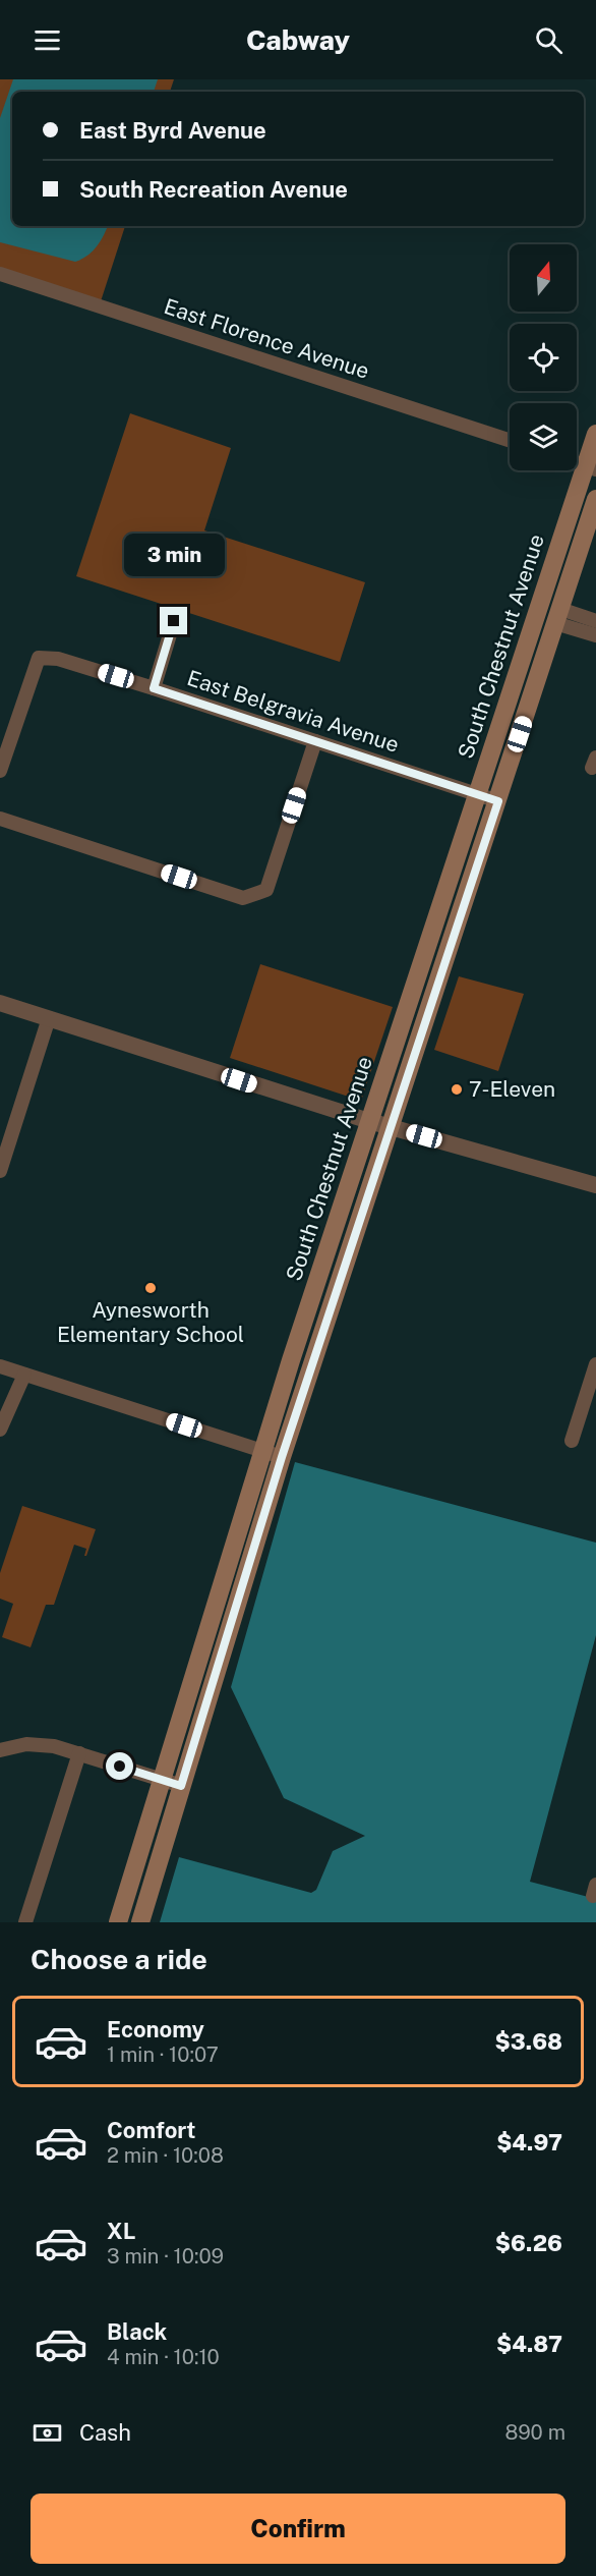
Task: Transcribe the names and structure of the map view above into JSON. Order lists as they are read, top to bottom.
{
  "streets": {
    "main road": ["South Chestnut Avenue"],
    "street": ["East Florence Avenue", "East Belgravia Avenue"]
  },
  "crossings": [
    ["South Chestnut Avenue", "East Belgravia Avenue"]
  ],
  "places": ["7-Eleven", "Aynesworth Elementary School"],
  "north": "top",
  "page": {
    "header": "Cabway",
    "banner": ["East Byrd Avenue", "South Recreation Avenue"],
    "bubble": "3 min",
    "heading": "Choose a ride",
    "list": [
      {
        "name": "Economy",
        "note": "1 min · 10:07",
        "value": "$3.68"
      },
      {
        "name": "Comfort",
        "note": "2 min · 10:08",
        "value": "$4.97"
      },
      {
        "name": "XL",
        "note": "3 min · 10:09",
        "value": "$6.26"
      },
      {
        "name": "Black",
        "note": "4 min · 10:10",
        "value": "$4.87"
      }
    ],
    "pay": ["Cash", "890 m"],
    "buttons": "Confirm"
  }
}
